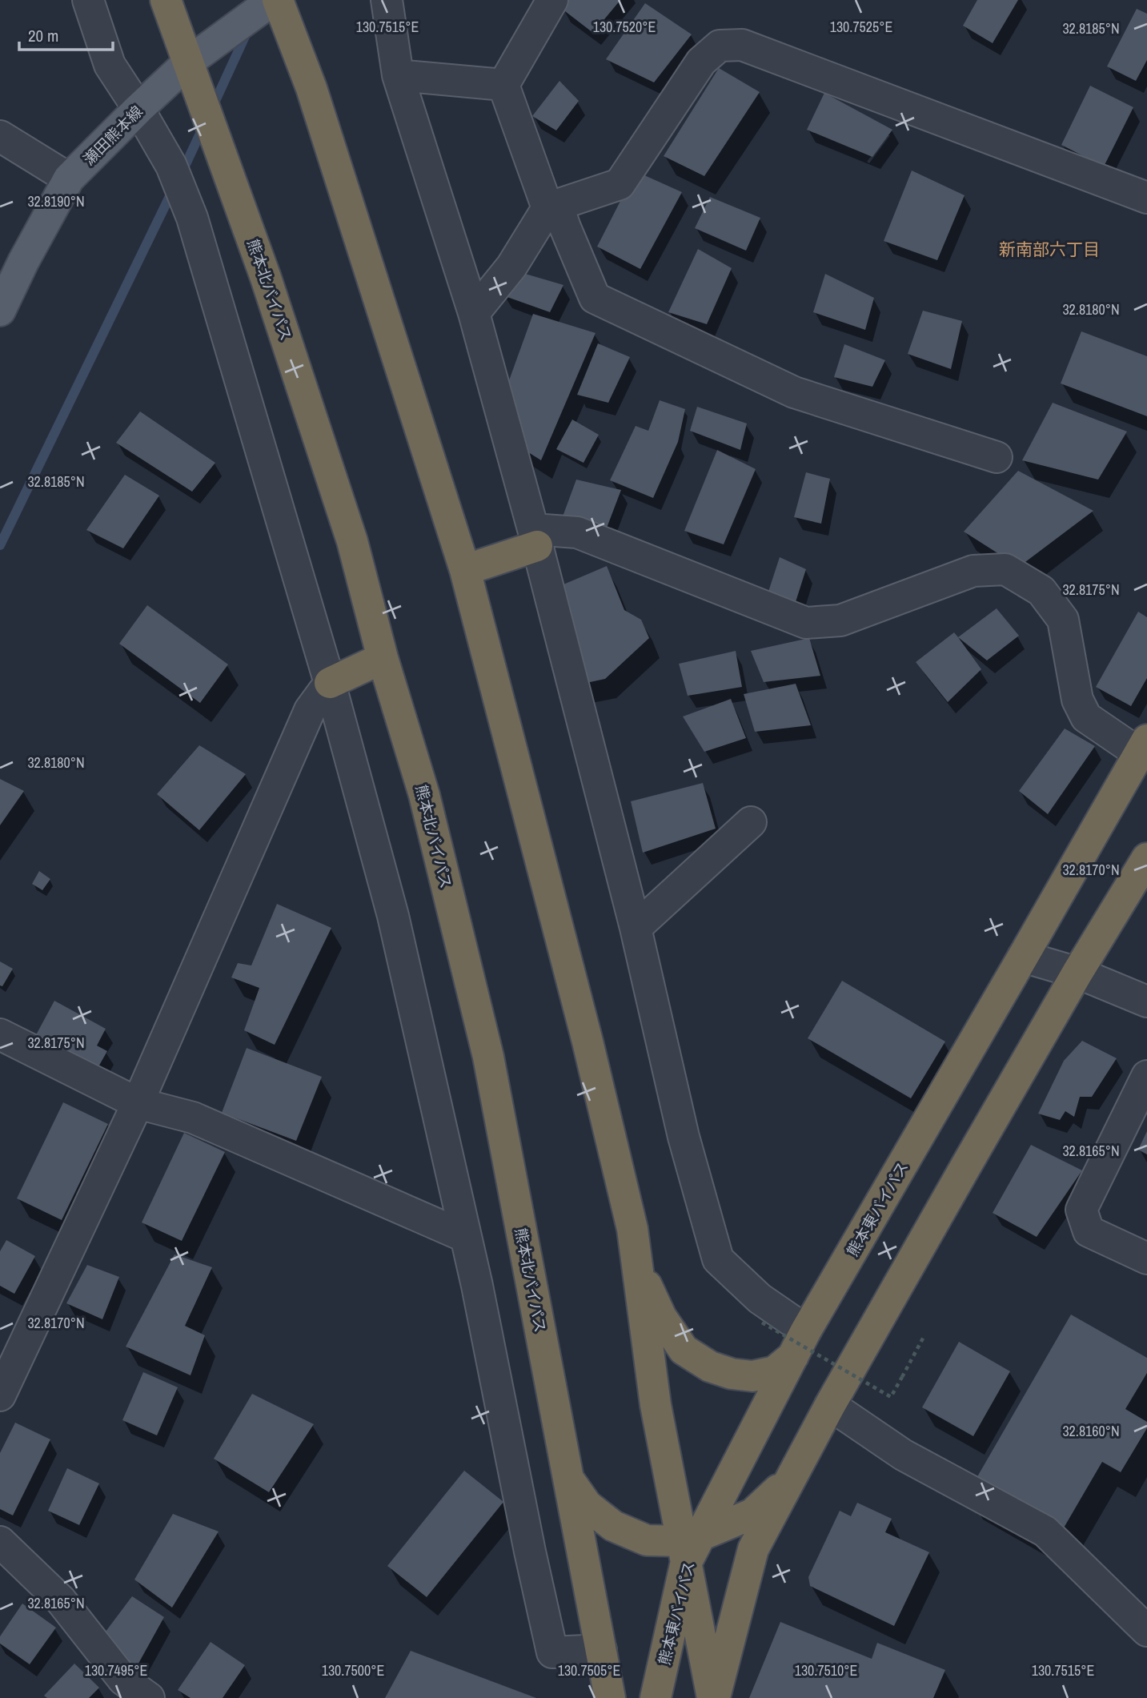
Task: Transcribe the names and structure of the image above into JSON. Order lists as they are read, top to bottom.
{
  "streets": {
    "highway": ["熊本北バイパス", "熊本東バイパス"],
    "main road": ["瀬田熊本線"]
  },
  "crossings": [
    ["瀬田熊本線", "熊本北バイパス"]
  ],
  "districts": ["新南部六丁目"],
  "scale_bar": "20 m",
  "coordinates": [
    "130.7515°E",
    "130.7520°E",
    "130.7525°E",
    "32.8185°N",
    "32.8190°N",
    "32.8180°N",
    "32.8175°N",
    "32.8170°N",
    "32.8165°N",
    "32.8160°N",
    "130.7495°E",
    "130.7500°E",
    "130.7505°E",
    "130.7510°E"
  ]
}
